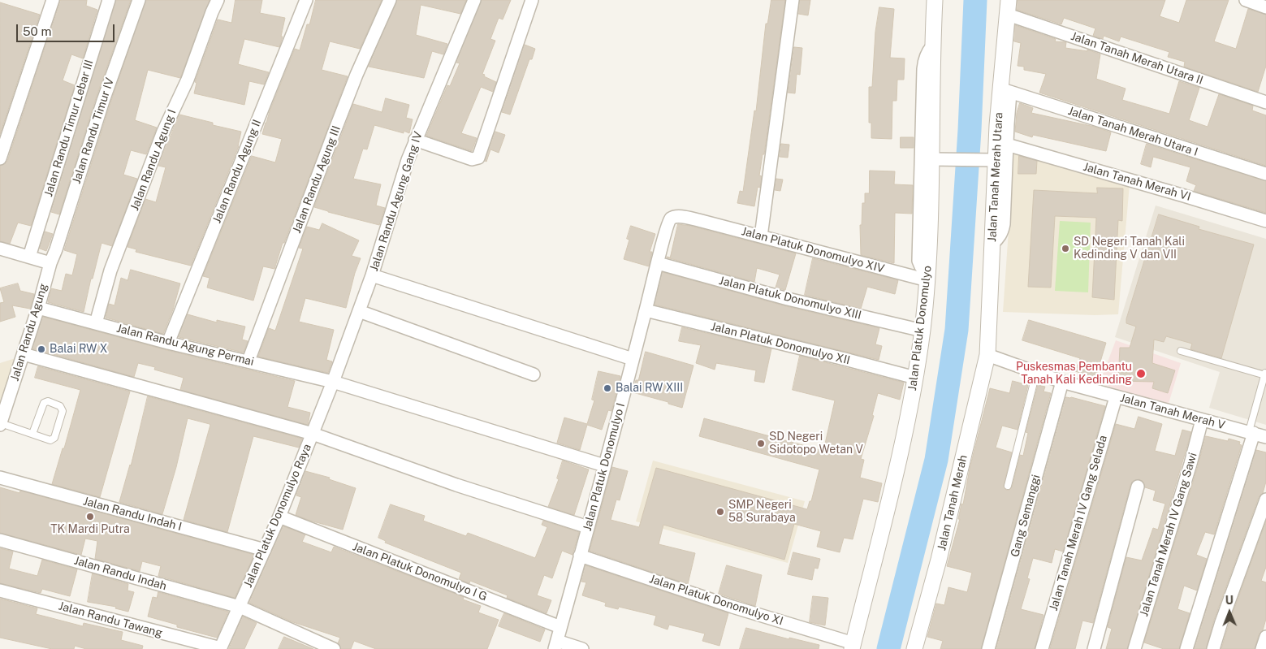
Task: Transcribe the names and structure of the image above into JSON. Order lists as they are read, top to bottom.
{
  "streets": {
    "street": [
      "Jalan Tanah Merah Utara II",
      "Jalan Randu Timur Lebar III",
      "Jalan Randu Timur IV",
      "Jalan Tanah Merah Utara I",
      "Jalan Randu Agung I",
      "Jalan Randu Agung II",
      "Jalan Tanah Merah Utara",
      "Jalan Randu Agung III",
      "Jalan Tanah Merah VI",
      "Jalan Randu Agung Gang IV",
      "Jalan Platuk Donomulyo XIV",
      "Jalan Platuk Donomulyo XIII",
      "Jalan Platuk Donomulyo",
      "Jalan Randu Agung",
      "Jalan Platuk Donomulyo XII",
      "Jalan Randu Agung Permai",
      "Jalan Tanah Merah V",
      "Jalan Platuk Donomulyo I",
      "Jalan Tanah Merah",
      "Jalan Randu Indah I",
      "Jalan Platuk Donomulyo Raya",
      "Gang Semanggi",
      "Jalan Tanah Merah IV Gang Selada",
      "Jalan Tanah Merah IV Gang Sawi",
      "Jalan Platuk Donomulyo I G",
      "Jalan Randu Indah",
      "Jalan Platuk Donomulyo XI",
      "Jalan Randu Tawang"
    ]
  },
  "crossings": [
    ["Jalan Tanah Merah Utara II", "Jalan Tanah Merah Utara"],
    ["Jalan Randu Timur IV", "Jalan Randu Agung"],
    ["Jalan Tanah Merah Utara I", "Jalan Tanah Merah Utara"],
    ["Jalan Randu Agung I", "Jalan Randu Agung Permai"],
    ["Jalan Randu Agung II", "Jalan Randu Agung Permai"],
    ["Jalan Tanah Merah Utara", "Jalan Tanah Merah V"],
    ["Jalan Tanah Merah Utara", "Jalan Tanah Merah"],
    ["Jalan Randu Agung III", "Jalan Randu Agung Permai"],
    ["Jalan Randu Agung Gang IV", "Jalan Randu Agung Permai"],
    ["Jalan Randu Agung Gang IV", "Jalan Platuk Donomulyo Raya"],
    ["Jalan Platuk Donomulyo XIV", "Jalan Platuk Donomulyo"],
    ["Jalan Platuk Donomulyo XIV", "Jalan Platuk Donomulyo I"],
    ["Jalan Platuk Donomulyo XIII", "Jalan Platuk Donomulyo"],
    ["Jalan Platuk Donomulyo XIII", "Jalan Platuk Donomulyo I"],
    ["Jalan Platuk Donomulyo", "Jalan Platuk Donomulyo XII"],
    ["Jalan Platuk Donomulyo", "Jalan Platuk Donomulyo XI"],
    ["Jalan Randu Agung", "Jalan Randu Agung Permai"],
    ["Jalan Platuk Donomulyo XII", "Jalan Platuk Donomulyo I"],
    ["Jalan Randu Agung Permai", "Jalan Platuk Donomulyo I"],
    ["Jalan Randu Agung Permai", "Jalan Platuk Donomulyo Raya"],
    ["Jalan Tanah Merah V", "Jalan Tanah Merah"],
    ["Jalan Tanah Merah V", "Gang Semanggi"],
    ["Jalan Tanah Merah V", "Jalan Tanah Merah IV Gang Selada"],
    ["Jalan Tanah Merah V", "Jalan Tanah Merah IV Gang Sawi"],
    ["Jalan Platuk Donomulyo I", "Jalan Platuk Donomulyo I G"],
    ["Jalan Platuk Donomulyo I", "Jalan Platuk Donomulyo XI"],
    ["Jalan Randu Indah I", "Jalan Platuk Donomulyo Raya"],
    ["Jalan Platuk Donomulyo Raya", "Jalan Platuk Donomulyo I G"],
    ["Jalan Platuk Donomulyo Raya", "Jalan Randu Indah"],
    ["Jalan Platuk Donomulyo Raya", "Jalan Randu Tawang"]
  ],
  "places": [
    "SD Negeri Tanah Kali Kedinding V dan VII",
    "Balai RW X",
    "Puskesmas Pembantu Tanah Kali Kedinding",
    "Balai RW XIII",
    "SD Negeri Sidotopo Wetan V",
    "SMP Negeri 58 Surabaya",
    "TK Mardi Putra"
  ],
  "scale_bar": "50 m",
  "north": "top"
}
